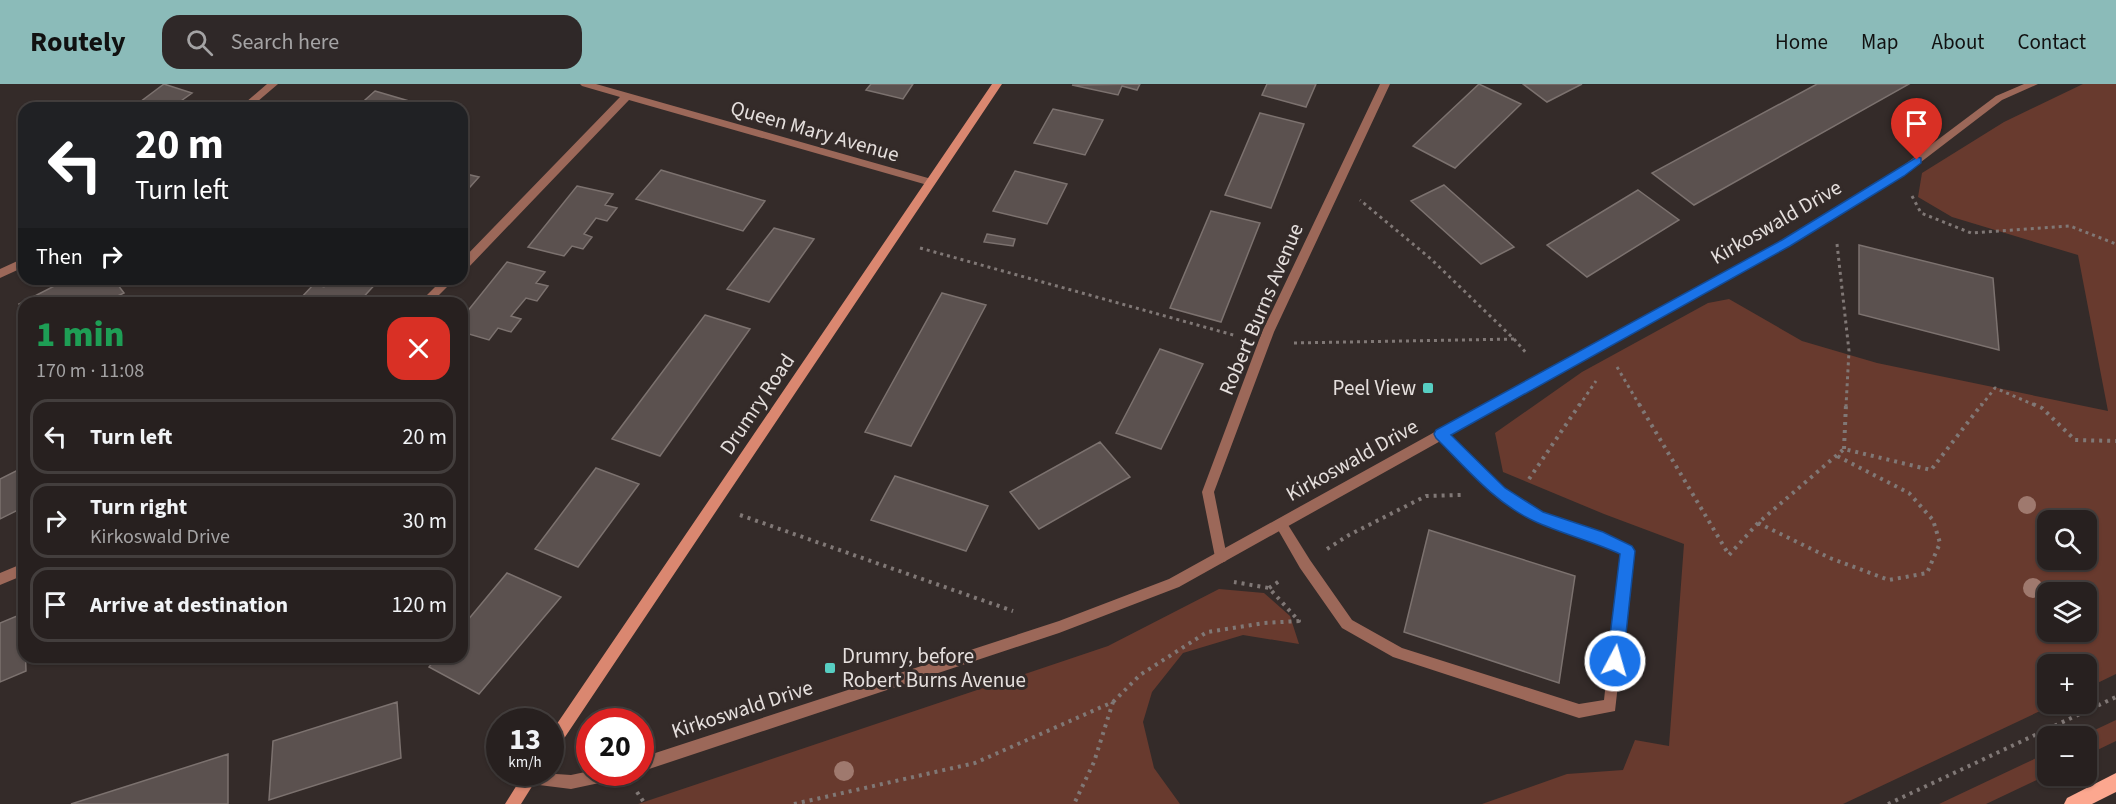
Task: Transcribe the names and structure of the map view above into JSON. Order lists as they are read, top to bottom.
{
  "streets": {
    "main road": ["Drumry Road"],
    "street": ["Queen Mary Avenue", "Kirkoswald Drive", "Robert Burns Avenue"]
  },
  "crossings": [
    ["Queen Mary Avenue", "Drumry Road"],
    ["Kirkoswald Drive", "Robert Burns Avenue"]
  ],
  "places": {
    "transit": ["Peel View", "Drumry, before Robert Burns Avenue"]
  },
  "page": {
    "header": "Routely",
    "search": "Search here",
    "nav": [
      "Home",
      "Map",
      "About",
      "Contact"
    ],
    "turn": ["20 m", "Turn left"],
    "then": "Then",
    "heading": ["1 min", "170 m · 11:08"],
    "list": [
      {
        "name": "Turn left",
        "value": "20 m"
      },
      {
        "name": "Turn right",
        "note": "Kirkoswald Drive",
        "value": "30 m"
      },
      {
        "name": "Arrive at destination",
        "value": "120 m"
      }
    ],
    "map_buttons": ["+", "−"],
    "speed": "13 km/h",
    "limit": "20"
  }
}
